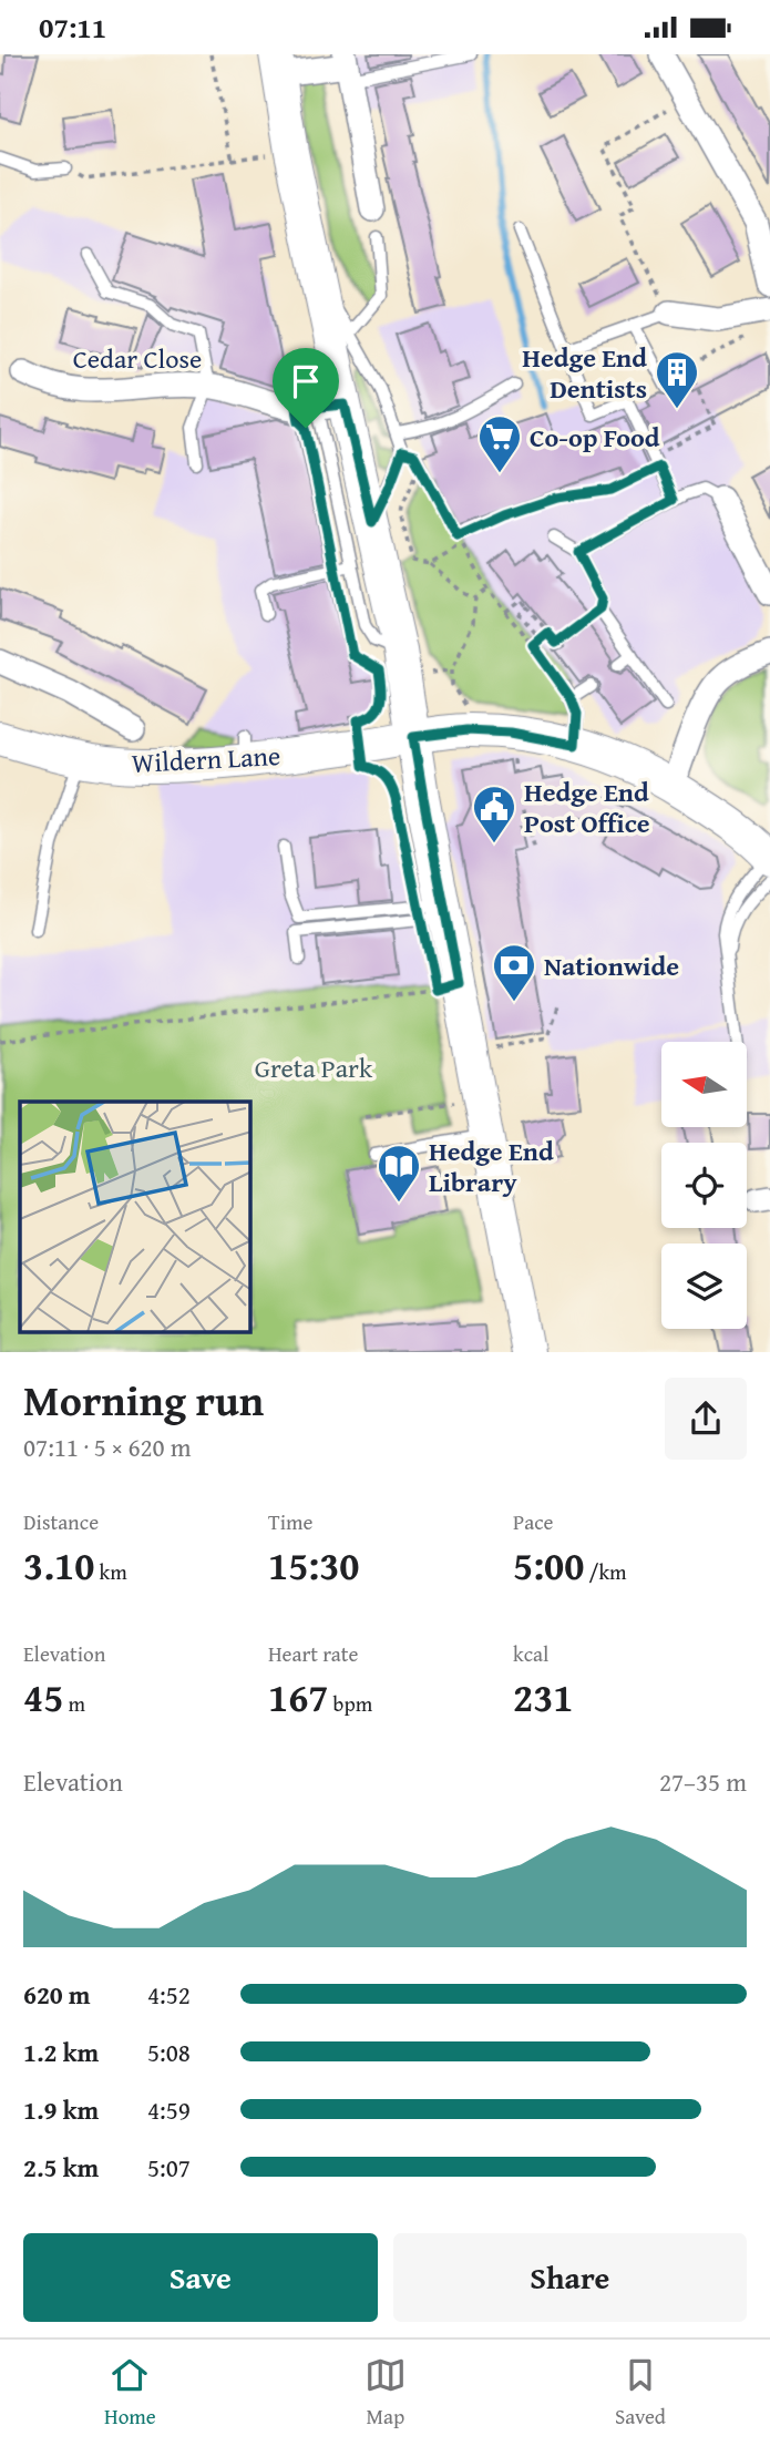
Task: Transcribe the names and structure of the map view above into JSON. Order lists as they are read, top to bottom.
{
  "streets": {
    "main road": ["Wildern Lane"],
    "street": ["Cedar Close"]
  },
  "parks": ["Greta Park"],
  "places": {
    "building": ["Hedge End Dentists"],
    "supermarket": ["Co-op Food"],
    "public building": ["Hedge End Post Office"],
    "bank": ["Nationwide"],
    "library": ["Hedge End Library"]
  },
  "north": "left",
  "page": {
    "status": "07:11",
    "heading": ["Morning run", "07:11 · 5 × 620 m"],
    "stats": [
      ["Distance", "3.10 km"],
      ["Time", "15:30"],
      ["Pace", "5:00 /km"],
      ["Elevation", "45 m"],
      ["Heart rate", "167 bpm"],
      ["kcal", "231"]
    ],
    "chart": ["Elevation", "27–35 m"],
    "list": [
      {
        "name": "620 m",
        "note": "4:52"
      },
      {
        "name": "1.2 km",
        "note": "5:08"
      },
      {
        "name": "1.9 km",
        "note": "4:59"
      },
      {
        "name": "2.5 km",
        "note": "5:07"
      }
    ],
    "buttons": ["Save", "Share"],
    "tabs": ["Home", "Map", "Saved"]
  }
}
